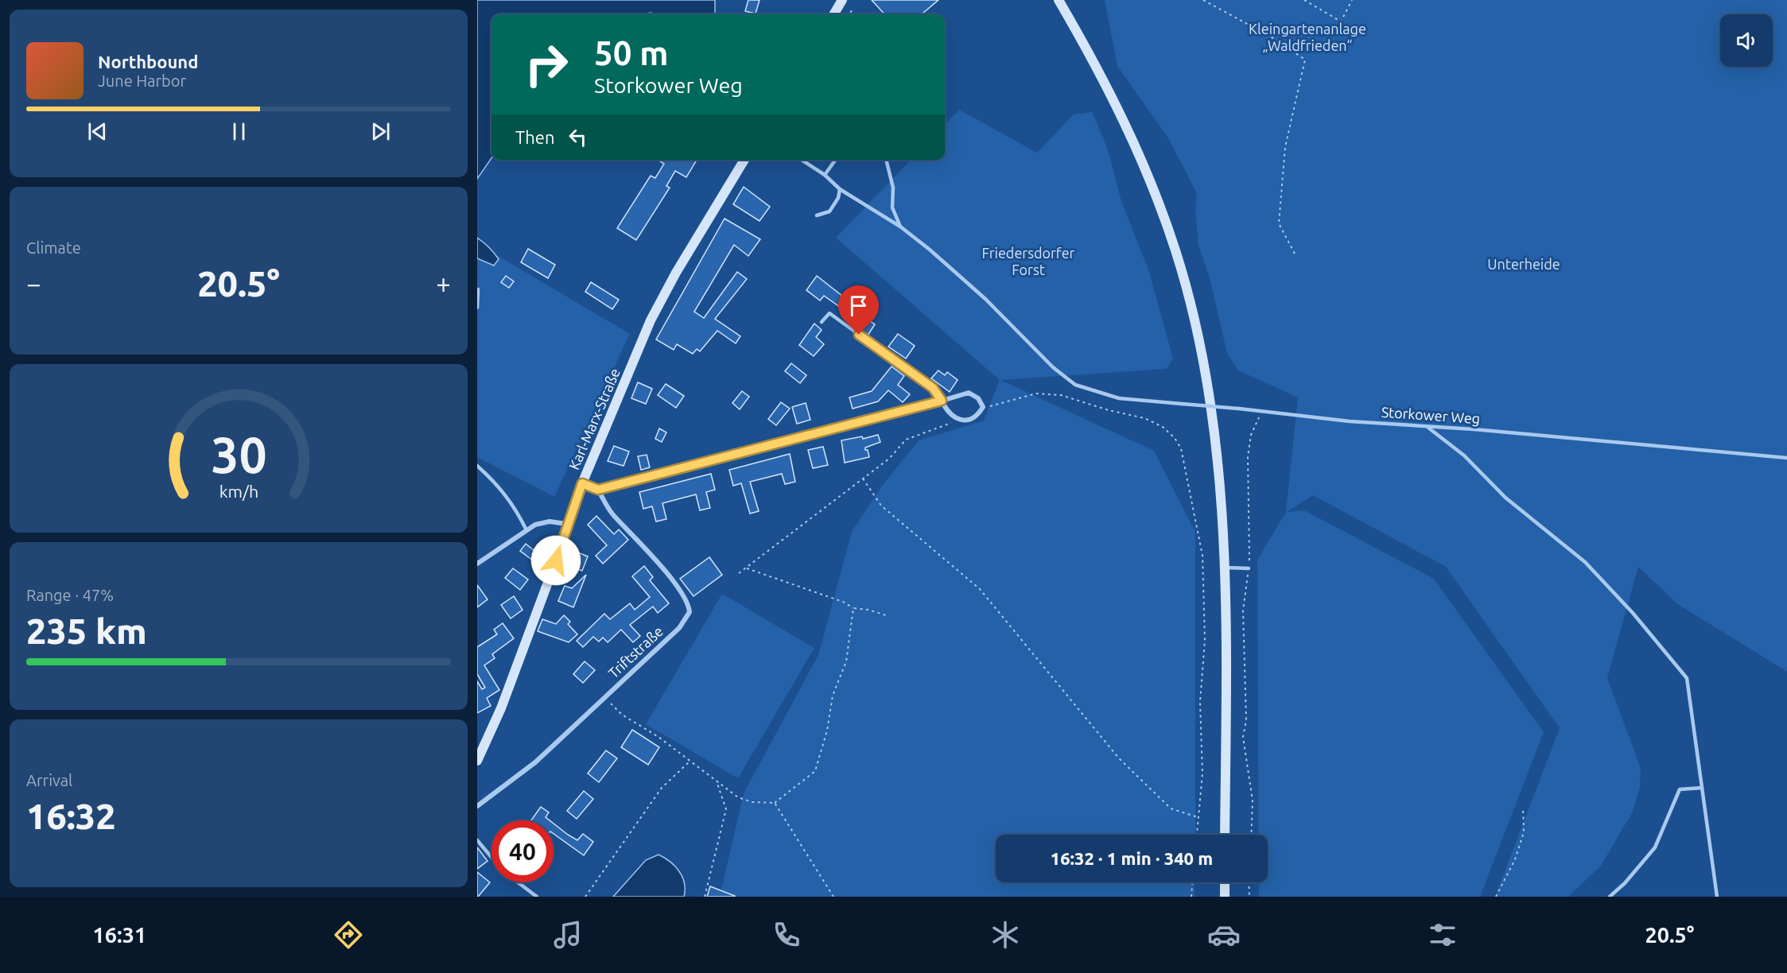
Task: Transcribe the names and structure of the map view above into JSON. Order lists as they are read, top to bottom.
{
  "streets": {
    "main road": ["Karl-Marx-Straße"],
    "street": ["Triftstraße"],
    "lane": ["Storkower Weg"]
  },
  "parks": ["Kleingartenanlage „Waldfrieden“", "Friedersdorfer Forst", "Unterheide"],
  "page": {
    "turn": ["50 m", "Storkower Weg"],
    "song": ["Northbound", "June Harbor"],
    "then": "Then",
    "tile": [
      "Climate",
      ["Range · 47%", "235 km"],
      ["Arrival", "16:32"]
    ],
    "heat": ["−", "20.5°", "+"],
    "limit": "40",
    "trip": "16:32 · 1 min · 340 m",
    "tabs": ["16:31", "20.5°"],
    "gauge": ["30", "km/h"]
  }
}
